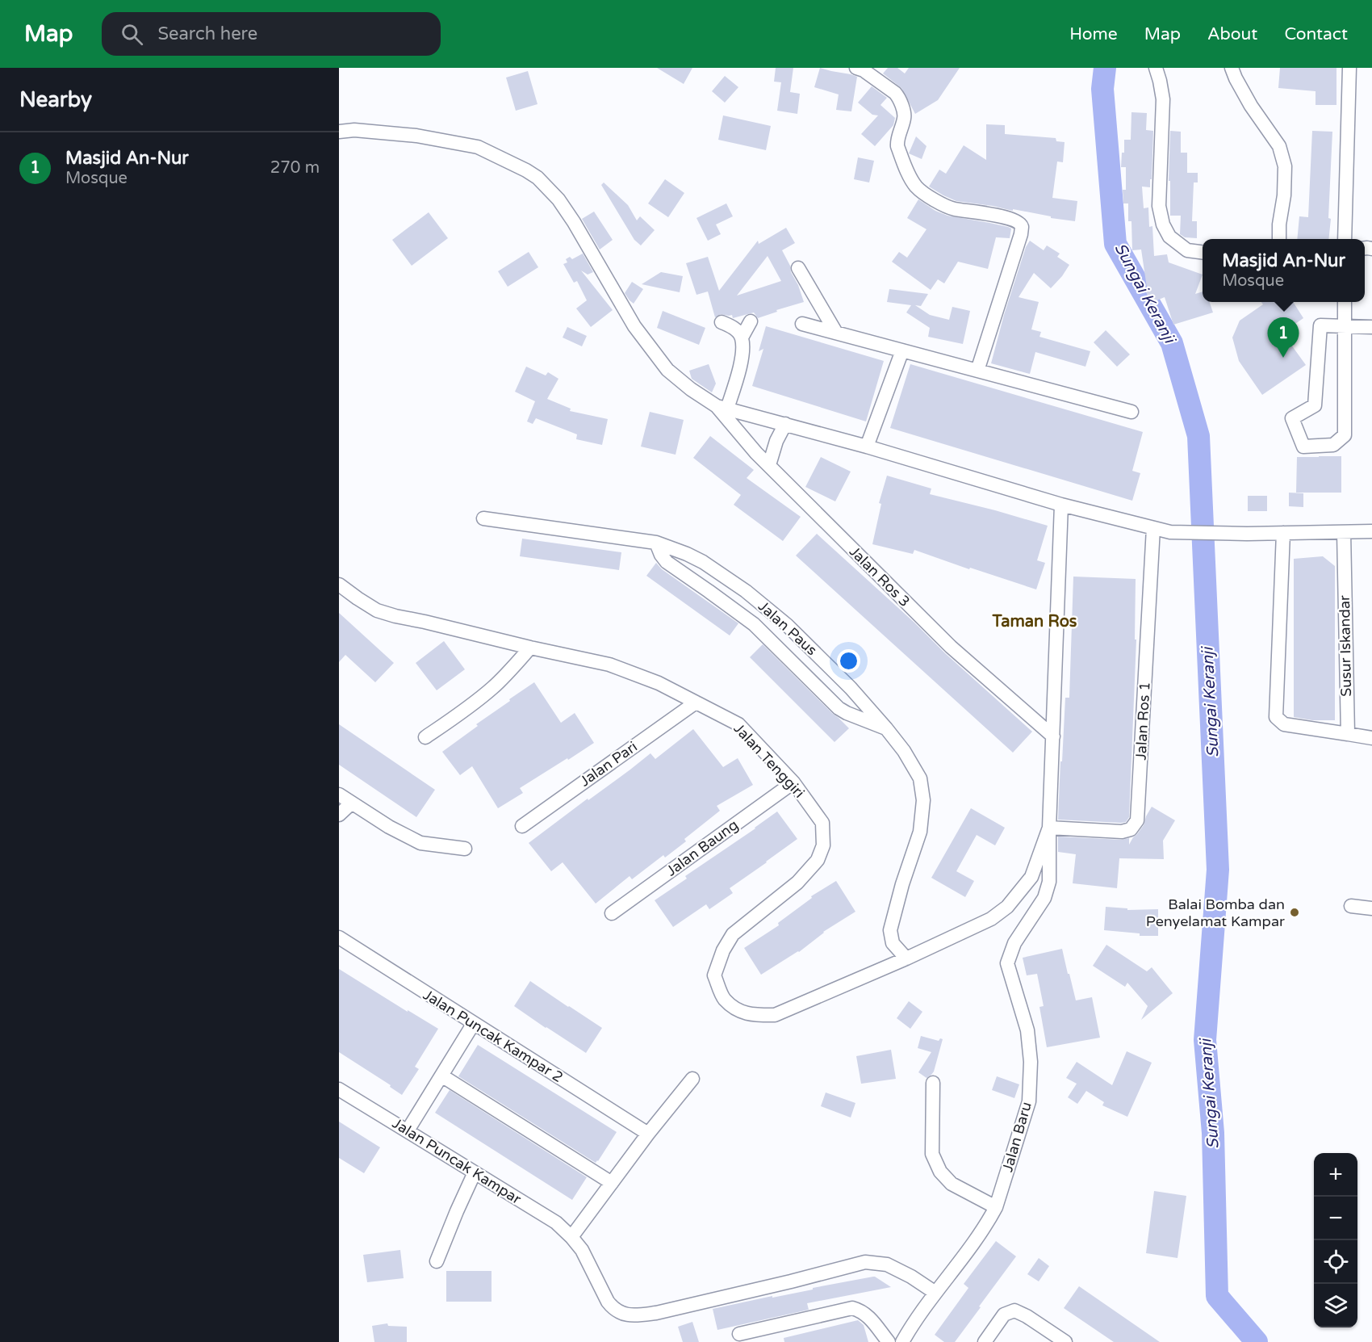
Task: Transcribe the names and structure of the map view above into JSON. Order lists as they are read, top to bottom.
{
  "streets": {
    "street": [
      "Jalan Ros 3",
      "Jalan Paus",
      "Susur Iskandar",
      "Jalan Ros 1",
      "Jalan Tenggiri",
      "Jalan Pari",
      "Jalan Baung",
      "Jalan Puncak Kampar 2",
      "Jalan Baru",
      "Jalan Puncak Kampar"
    ]
  },
  "crossings": [
    ["Jalan Paus", "Jalan Tenggiri"],
    ["Jalan Ros 1", "Jalan Tenggiri"],
    ["Jalan Ros 1", "Jalan Baru"],
    ["Jalan Tenggiri", "Jalan Pari"],
    ["Jalan Tenggiri", "Jalan Baung"],
    ["Jalan Tenggiri", "Jalan Baru"],
    ["Jalan Baru", "Jalan Puncak Kampar"]
  ],
  "districts": ["Taman Ros"],
  "water": ["Sungai Keranji"],
  "places": ["Balai Bomba dan Penyelamat Kampar"],
  "page": {
    "header": "Map",
    "search": "Search here",
    "nav": [
      "Home",
      "Map",
      "About",
      "Contact"
    ],
    "heading": "Nearby",
    "list": [
      {
        "mark": "1",
        "name": "Masjid An-Nur",
        "note": "Mosque",
        "value": "270 m"
      }
    ],
    "popup": ["Masjid An-Nur", "Mosque"],
    "pins": "1",
    "map_buttons": ["+", "−"]
  }
}
